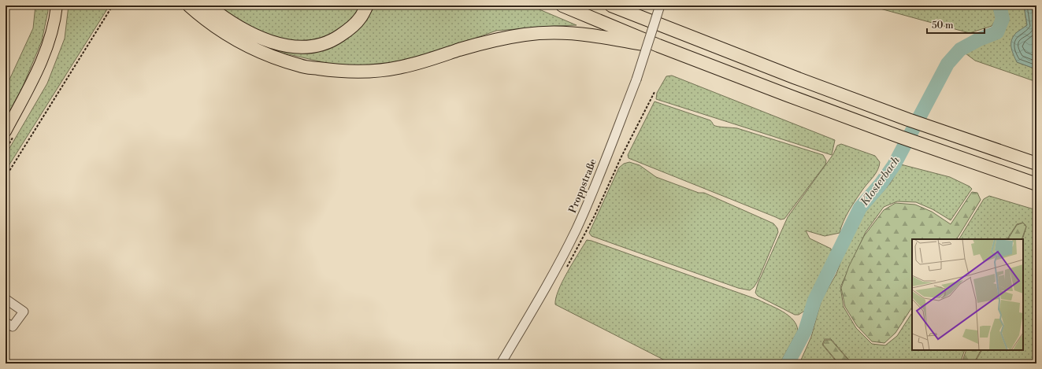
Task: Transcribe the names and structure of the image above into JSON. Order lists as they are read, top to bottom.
{
  "streets": {
    "street": ["Proppstraße"]
  },
  "water": ["Klosterbach"],
  "scale_bar": "50 m"
}
